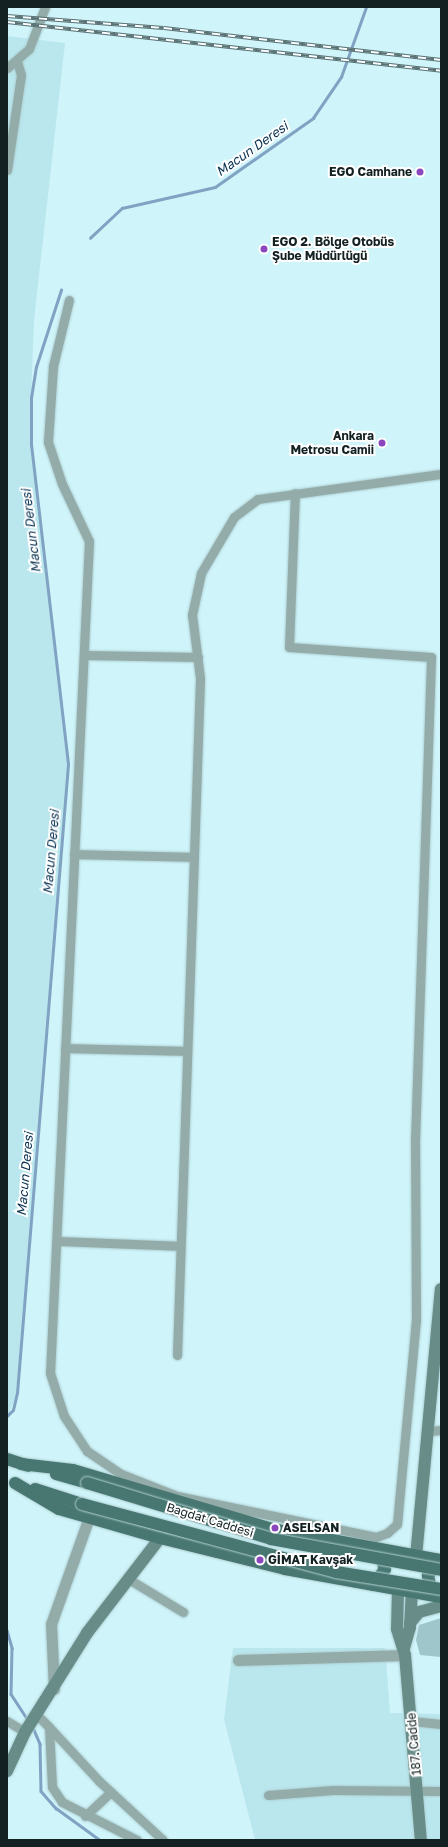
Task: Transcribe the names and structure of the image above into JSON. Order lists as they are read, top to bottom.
{
  "streets": {
    "main road": ["Bağdat Caddesi", "187. Cadde"]
  },
  "water": ["Macun Deresi"],
  "places": [
    "EGO Camhane",
    "EGO 2. Bölge Otobüs Şube Müdürlüğü",
    "Ankara Metrosu Camii",
    "ASELSAN",
    "GİMAT Kavşak"
  ]
}
